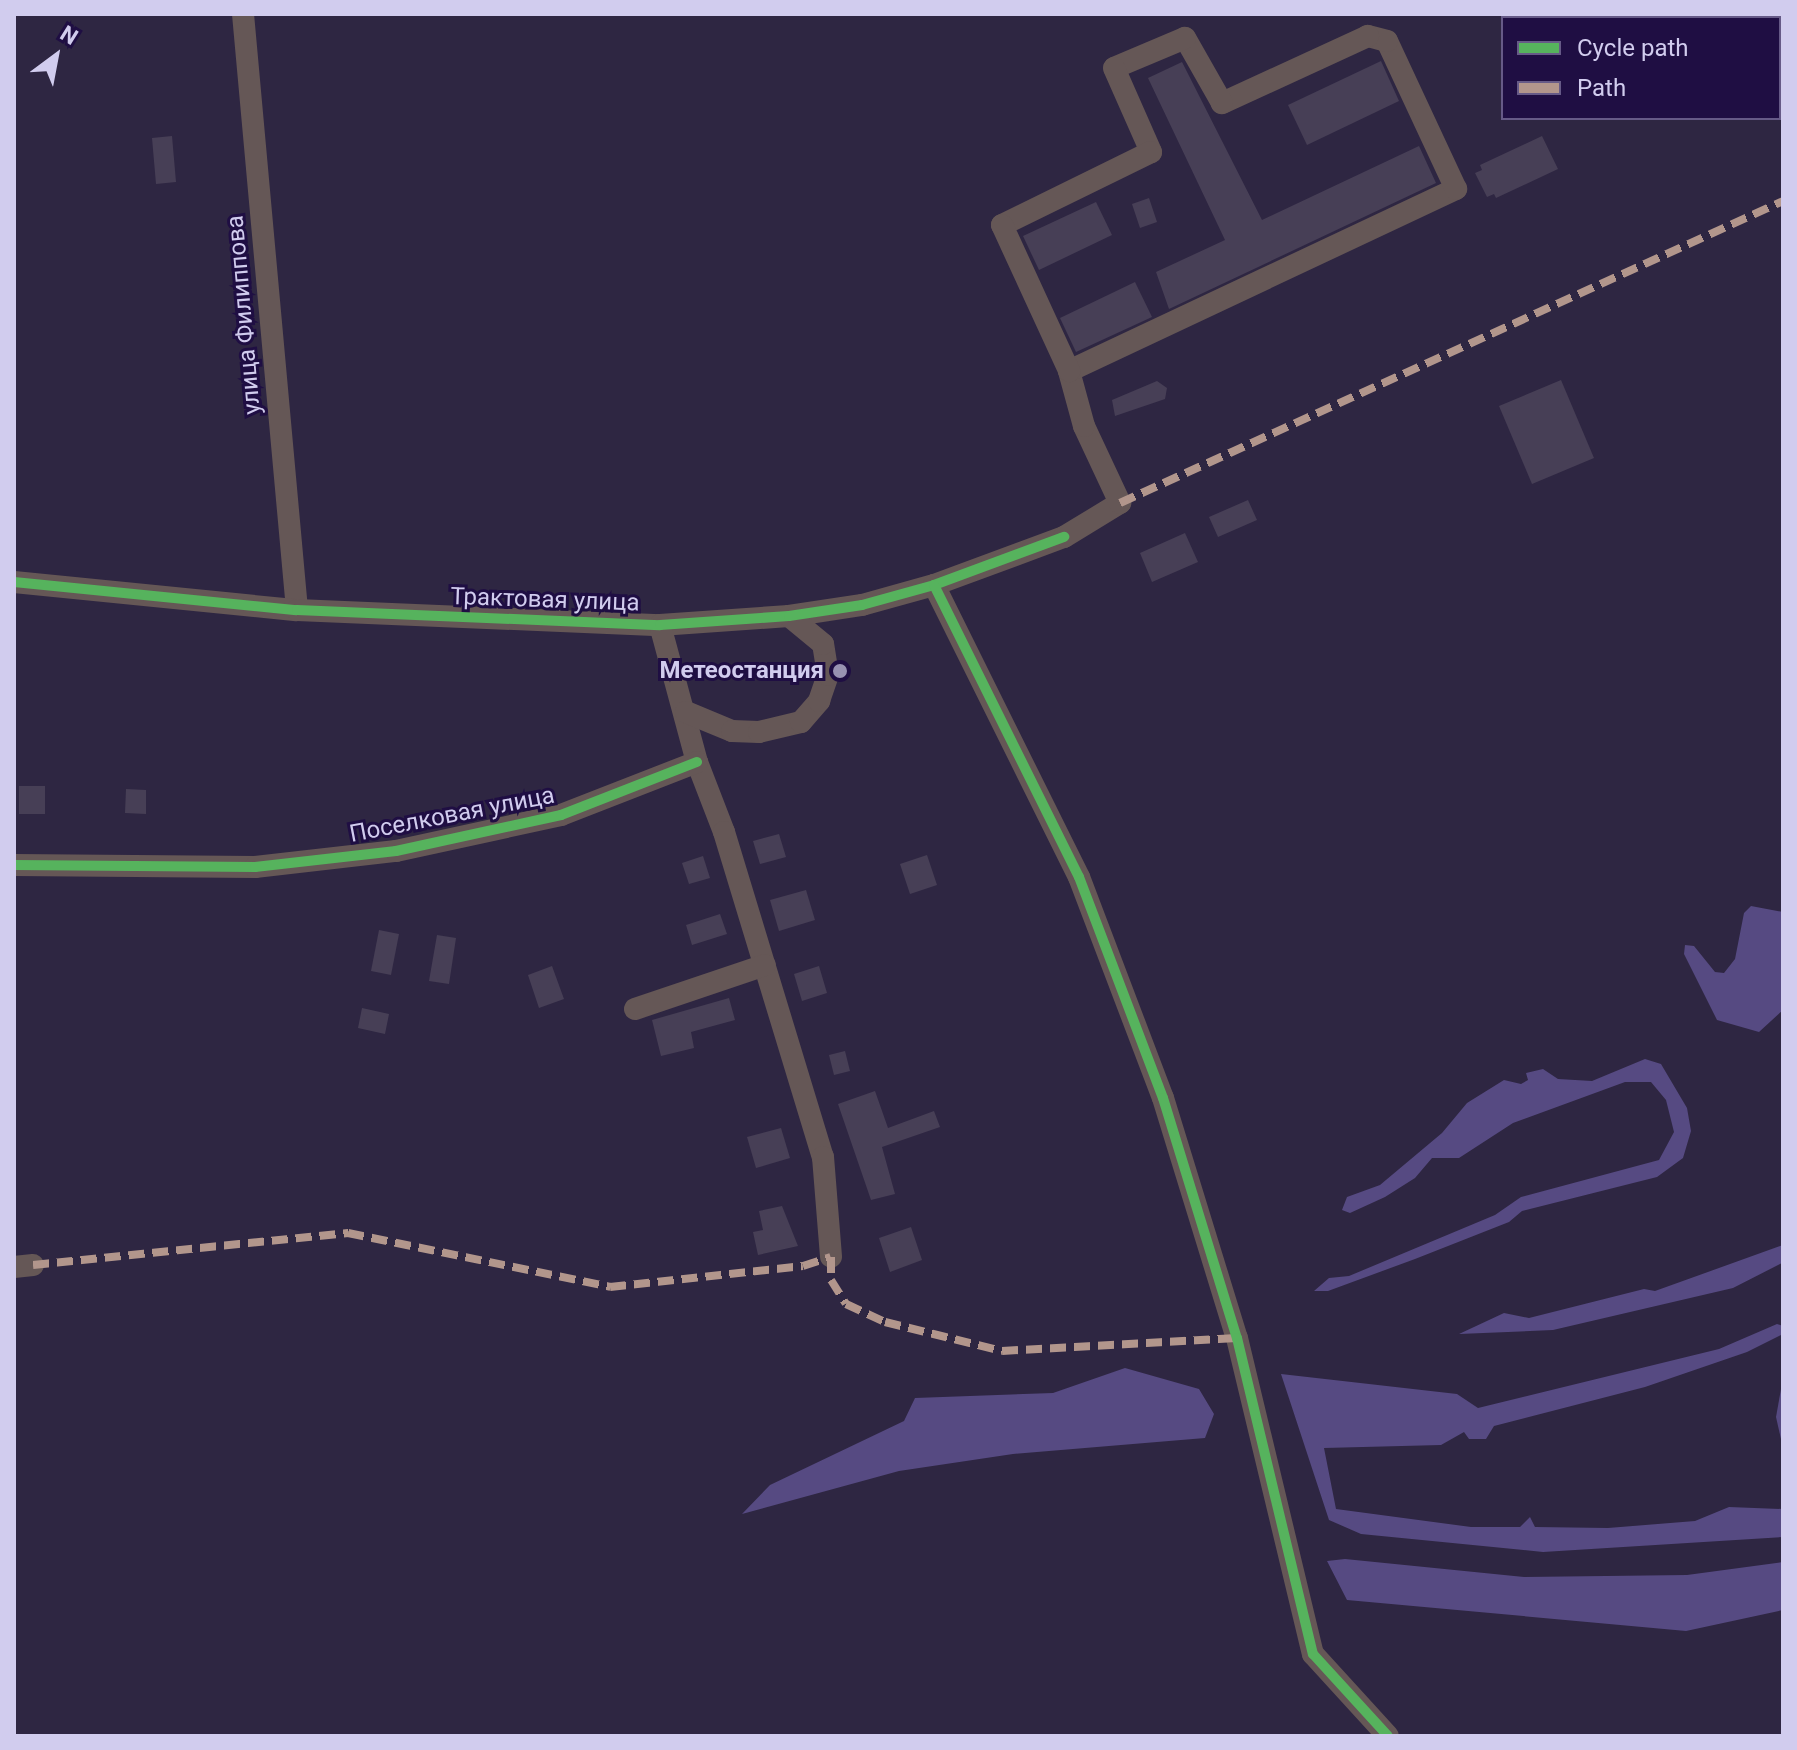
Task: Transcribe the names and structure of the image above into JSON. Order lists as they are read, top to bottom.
{
  "streets": {
    "street": ["улица Филиппова", "Трактовая улица", "Поселковая улица"]
  },
  "crossings": [
    ["улица Филиппова", "Трактовая улица"]
  ],
  "places": ["Метеостанция"],
  "legend": ["Cycle path", "Path"],
  "north": "top right"
}
